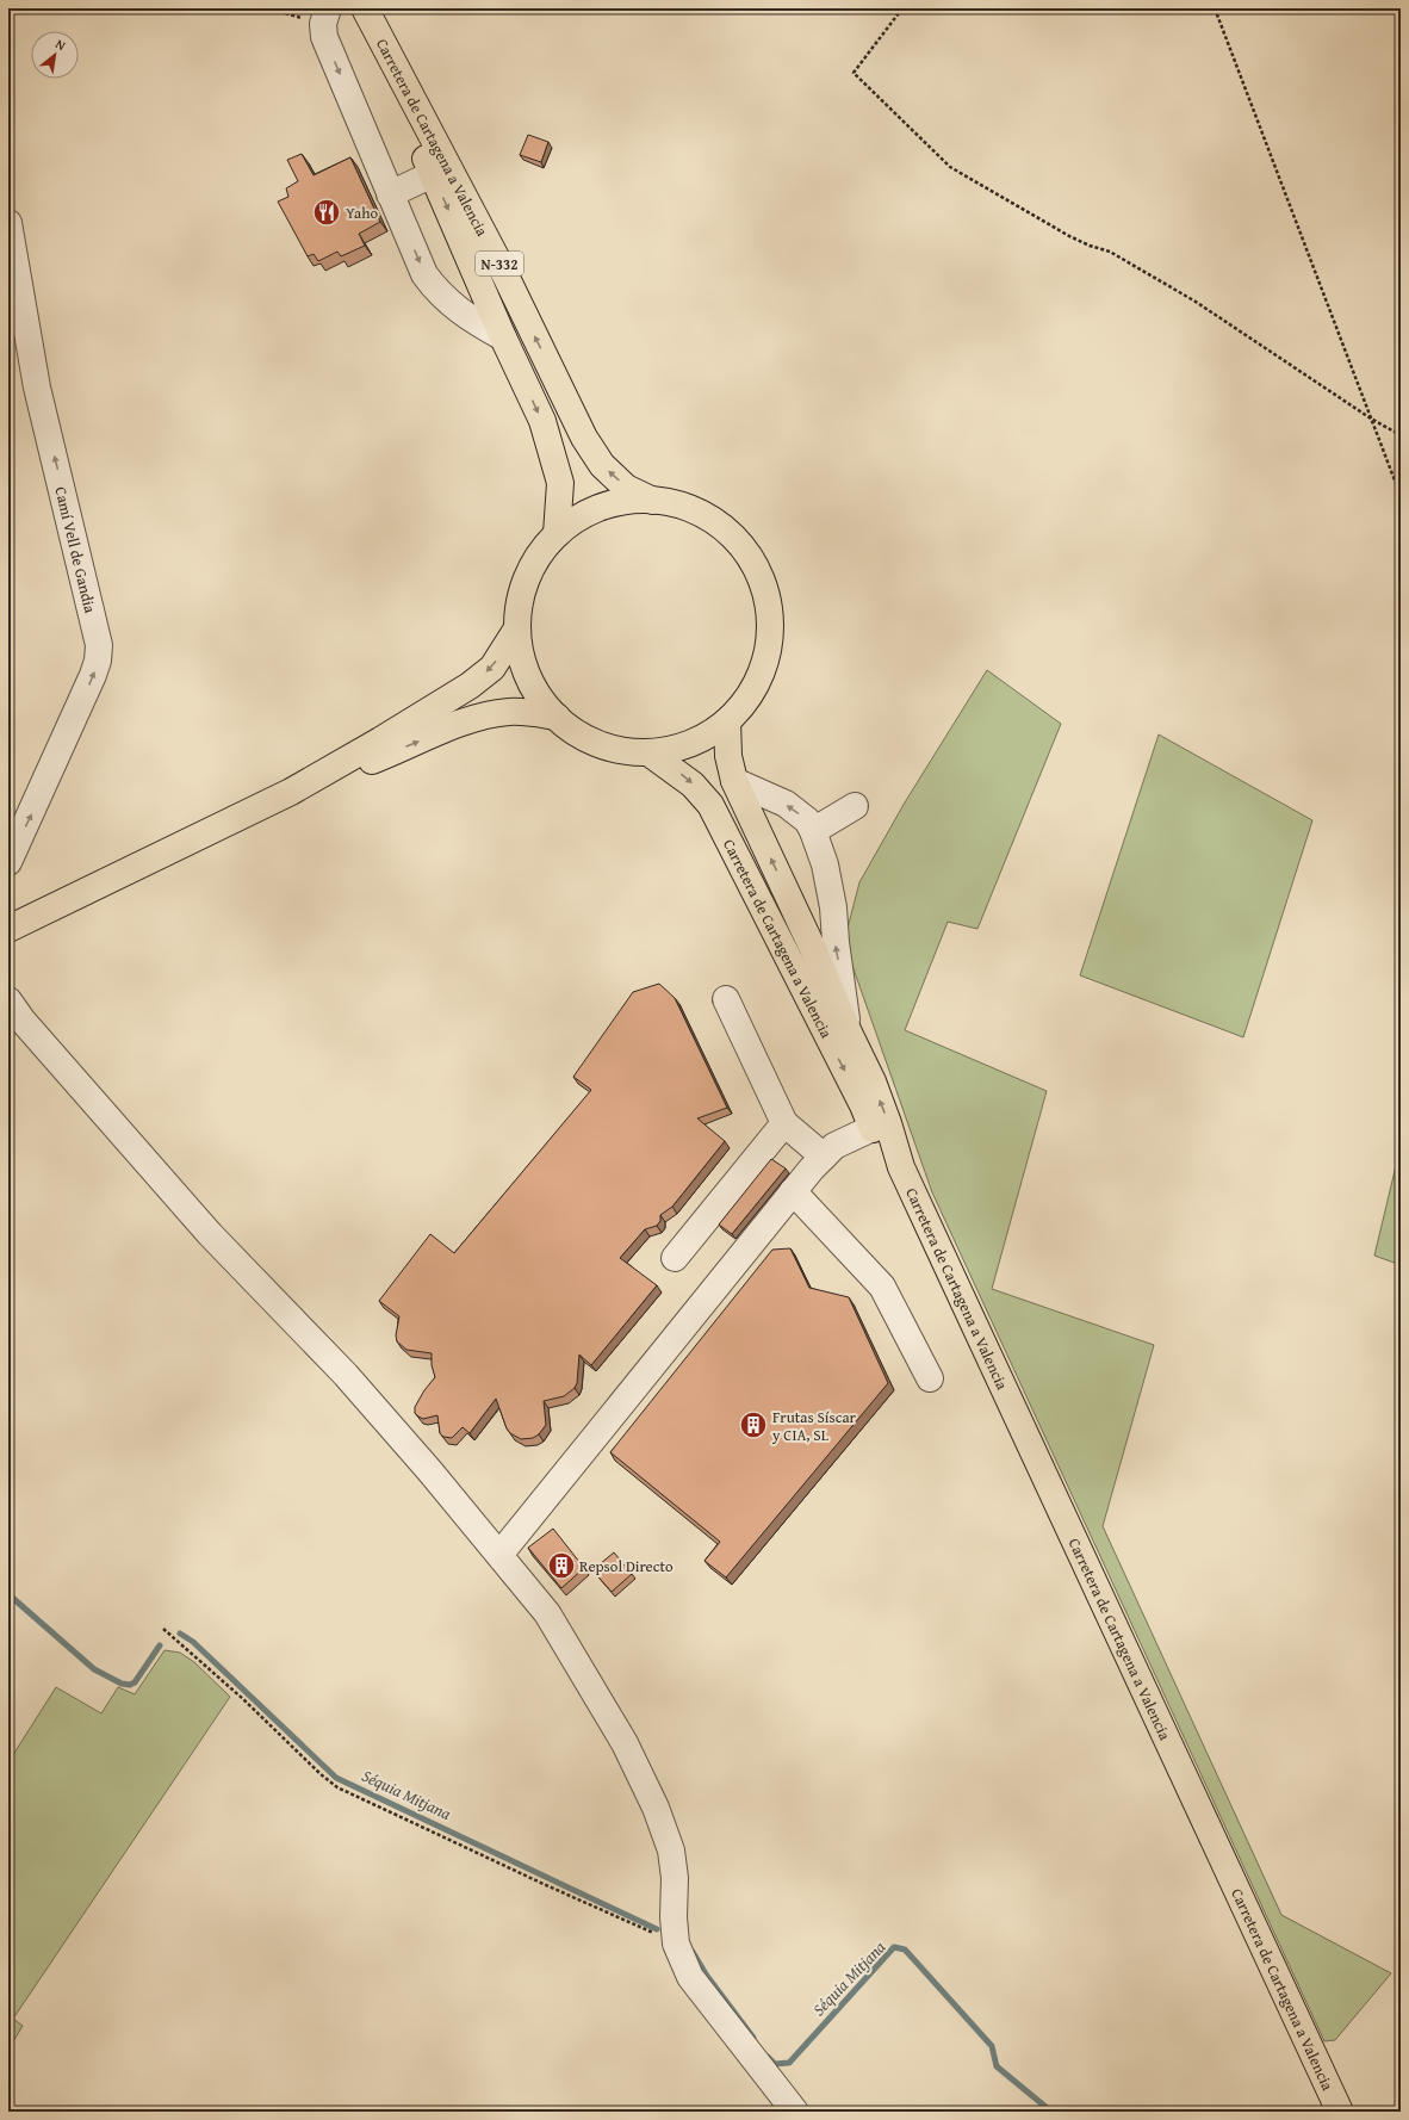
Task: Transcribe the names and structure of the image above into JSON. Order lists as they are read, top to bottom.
{
  "streets": {
    "main road": ["Carretera de Cartagena a Valencia", "N-332"],
    "street": ["Camí Vell de Gandia"]
  },
  "one_way": ["Camí Vell de Gandia"],
  "water": ["Séquia Mitjana"],
  "places": {
    "restaurant": ["Yaho"],
    "building": ["Frutas Síscar y CIA, SL", "Repsol Directo"]
  },
  "north": "top right"
}
